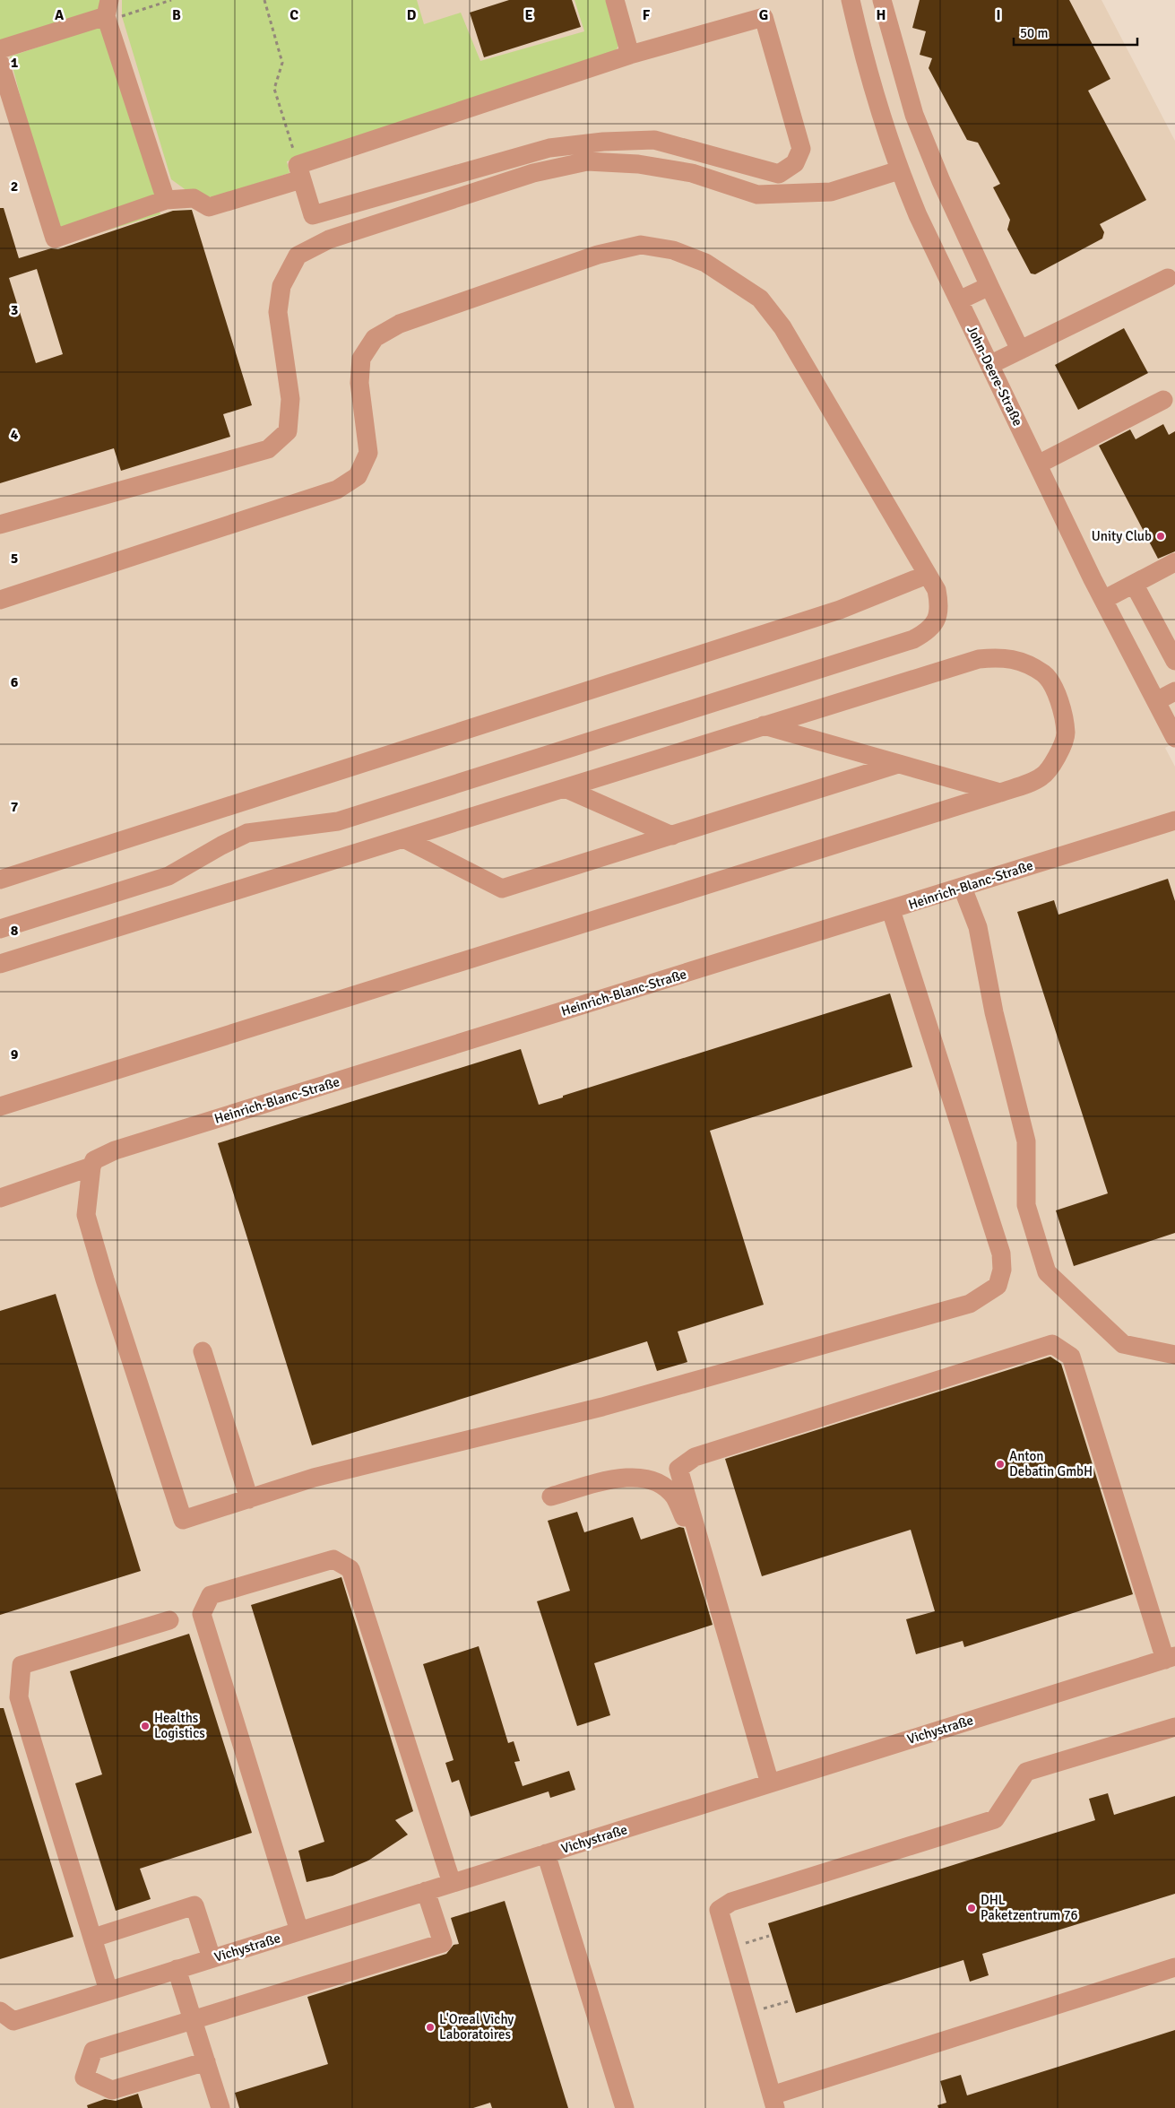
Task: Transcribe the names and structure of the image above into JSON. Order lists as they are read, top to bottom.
{
  "streets": {
    "street": ["John-Deere-Straße", "Heinrich-Blanc-Straße", "Vichystraße"]
  },
  "places": [
    "Unity Club",
    "Anton Debatin GmbH",
    "Healths Logistics",
    "DHL Paketzentrum 76",
    "L'Oreal Vichy Laboratoires"
  ],
  "scale_bar": "50 m",
  "grid": {
    "columns": [
      "A",
      "B",
      "C",
      "D",
      "E",
      "F",
      "G",
      "H",
      "I"
    ],
    "rows": [
      "1",
      "2",
      "3",
      "4",
      "5",
      "6",
      "7",
      "8",
      "9"
    ]
  }
}
